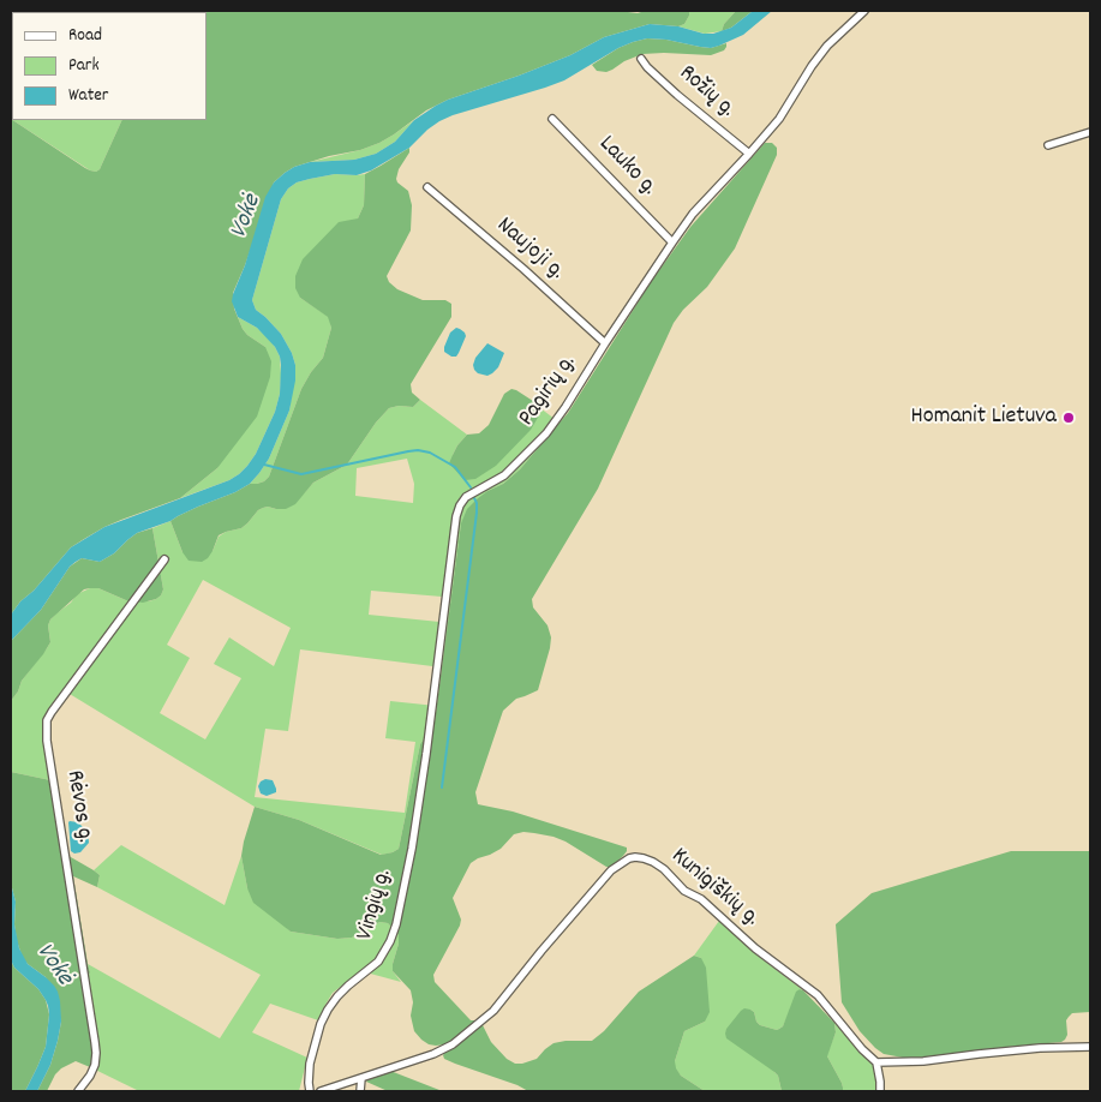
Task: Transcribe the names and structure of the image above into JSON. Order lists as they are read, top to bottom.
{
  "streets": {
    "street": [
      "Rožių g.",
      "Lauko g.",
      "Naujoji g.",
      "Pagirių g.",
      "Rėvos g.",
      "Kunigiškių g.",
      "Vingių g."
    ]
  },
  "crossings": [
    ["Rožių g.", "Pagirių g."],
    ["Lauko g.", "Pagirių g."],
    ["Naujoji g.", "Pagirių g."],
    ["Pagirių g.", "Vingių g."]
  ],
  "water": ["Vokė"],
  "places": ["Homanit Lietuva"],
  "legend": ["Road", "Park", "Water"]
}
